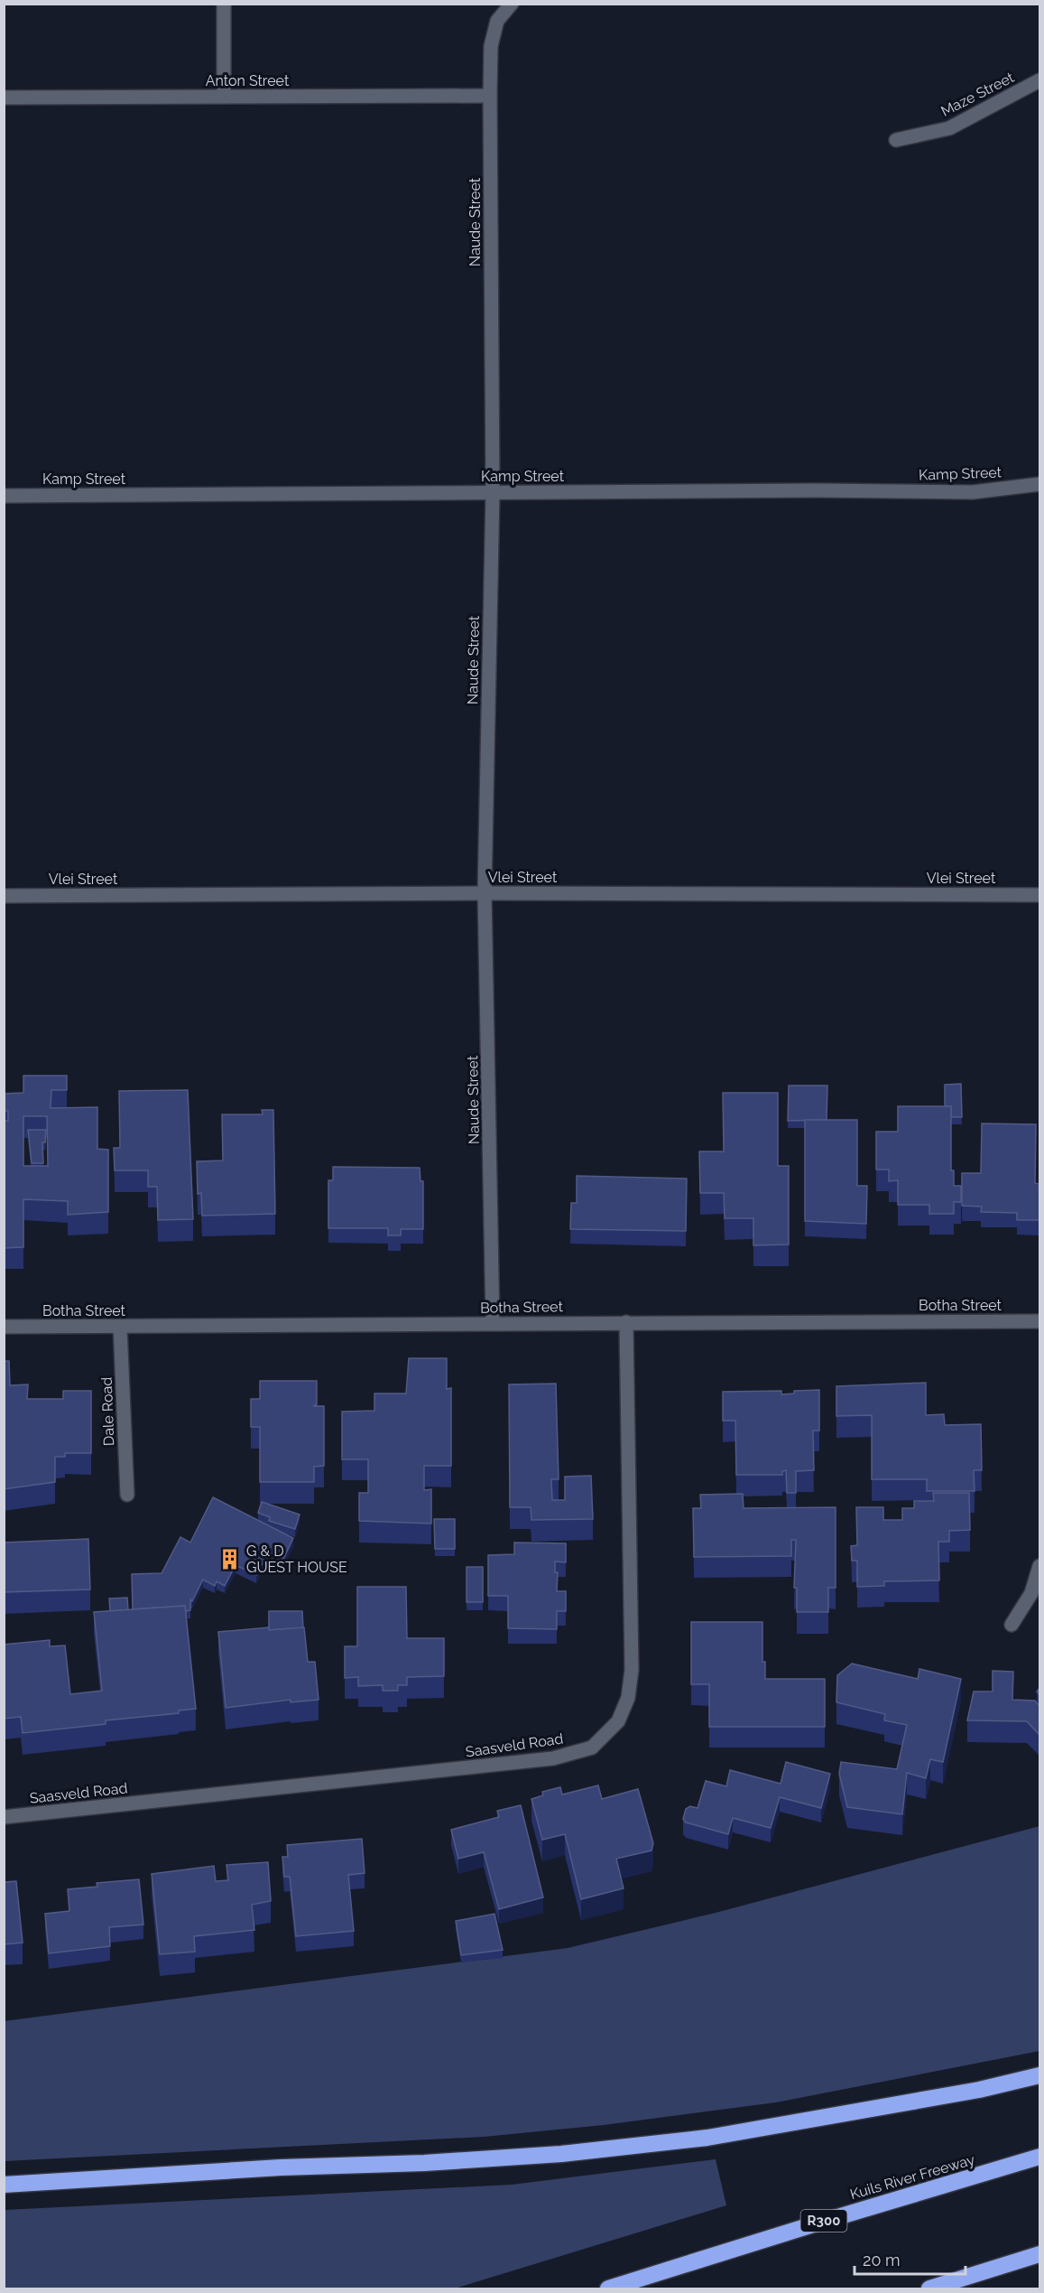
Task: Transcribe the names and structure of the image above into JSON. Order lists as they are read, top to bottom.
{
  "streets": {
    "highway": ["Kuils River Freeway", "R300"],
    "street": [
      "Anton Street",
      "Maze Street",
      "Naude Street",
      "Kamp Street",
      "Vlei Street",
      "Botha Street",
      "Dale Road",
      "Saasveld Road"
    ]
  },
  "crossings": [
    ["Anton Street", "Naude Street"],
    ["Naude Street", "Kamp Street"],
    ["Naude Street", "Vlei Street"],
    ["Naude Street", "Botha Street"],
    ["Botha Street", "Dale Road"],
    ["Botha Street", "Saasveld Road"]
  ],
  "places": {
    "building": ["G & D GUEST HOUSE"]
  },
  "scale_bar": "20 m"
}
